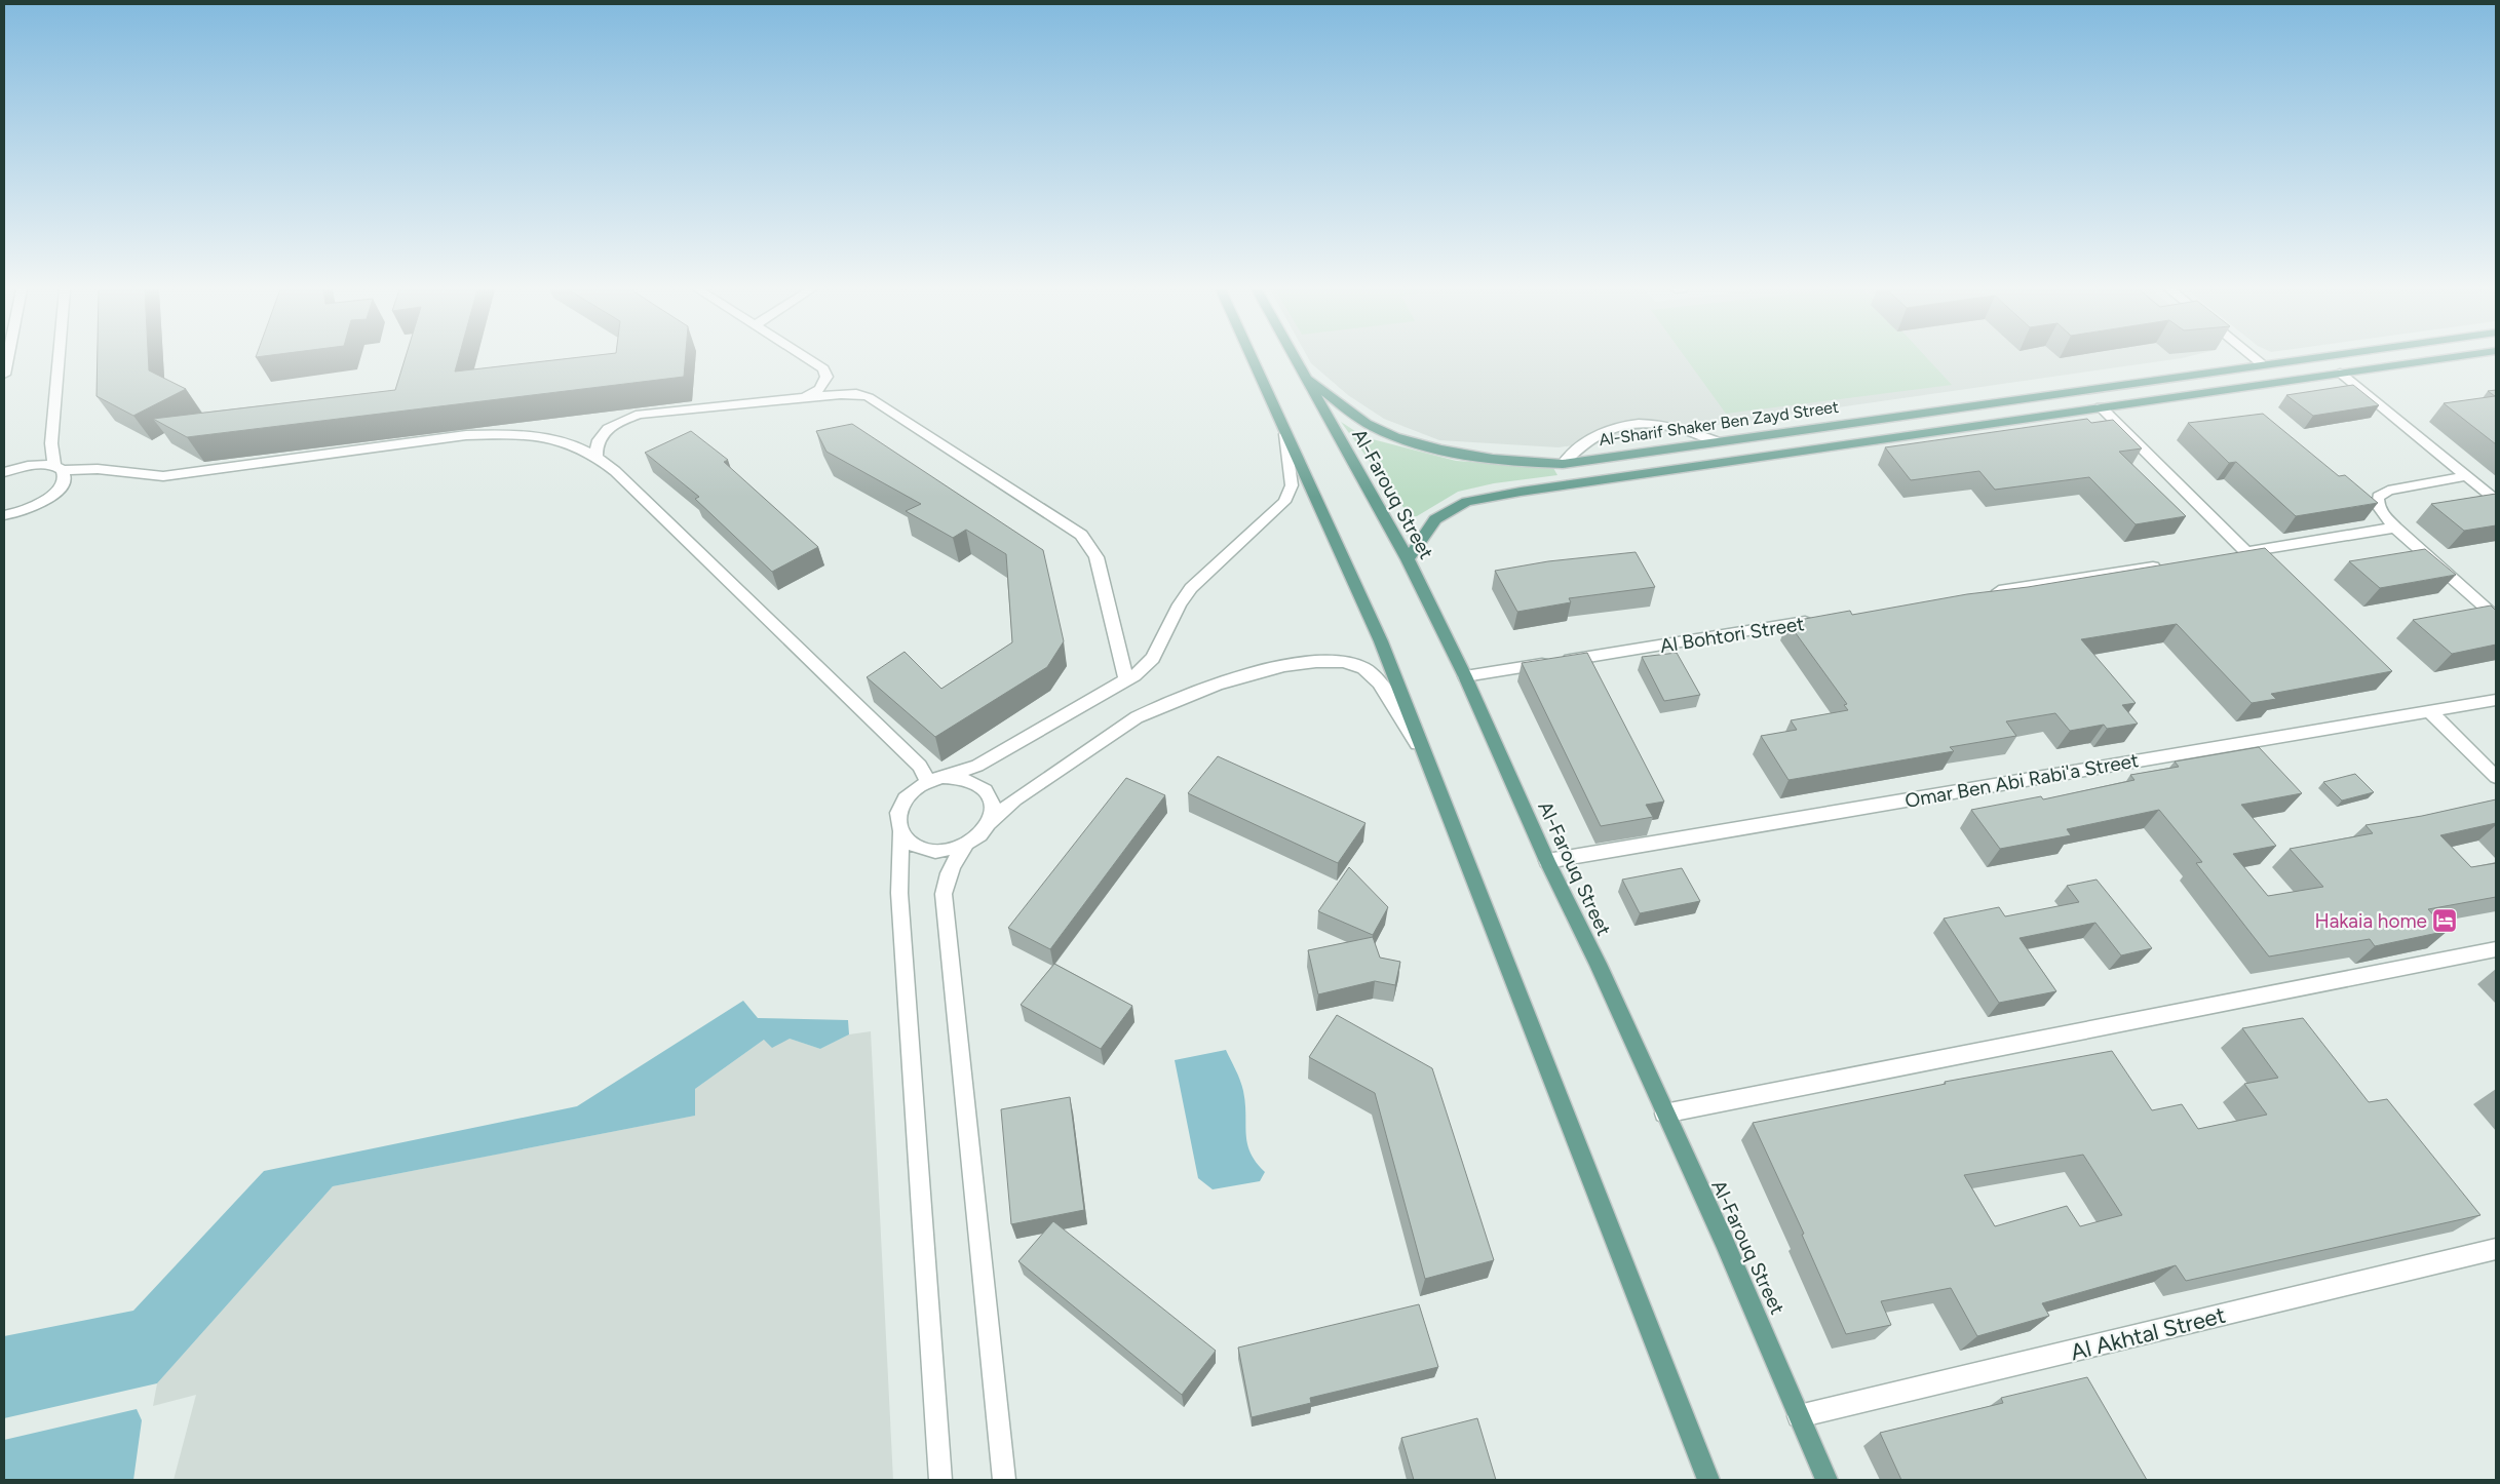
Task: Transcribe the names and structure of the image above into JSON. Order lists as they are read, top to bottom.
{
  "streets": {
    "main road": ["Al-Sharif Shaker Ben Zayd Street", "Al-Farouq Street"],
    "street": ["Al Bohtori Street", "Omar Ben Abi Rabi'a Street", "Al Akhtal Street"]
  },
  "crossings": [
    ["Al-Sharif Shaker Ben Zayd Street", "Al-Farouq Street"],
    ["Al-Farouq Street", "Al Bohtori Street"],
    ["Al-Farouq Street", "Omar Ben Abi Rabi'a Street"],
    ["Al-Farouq Street", "Al Akhtal Street"]
  ],
  "places": {
    "hotel": ["Hakaia home"]
  }
}
